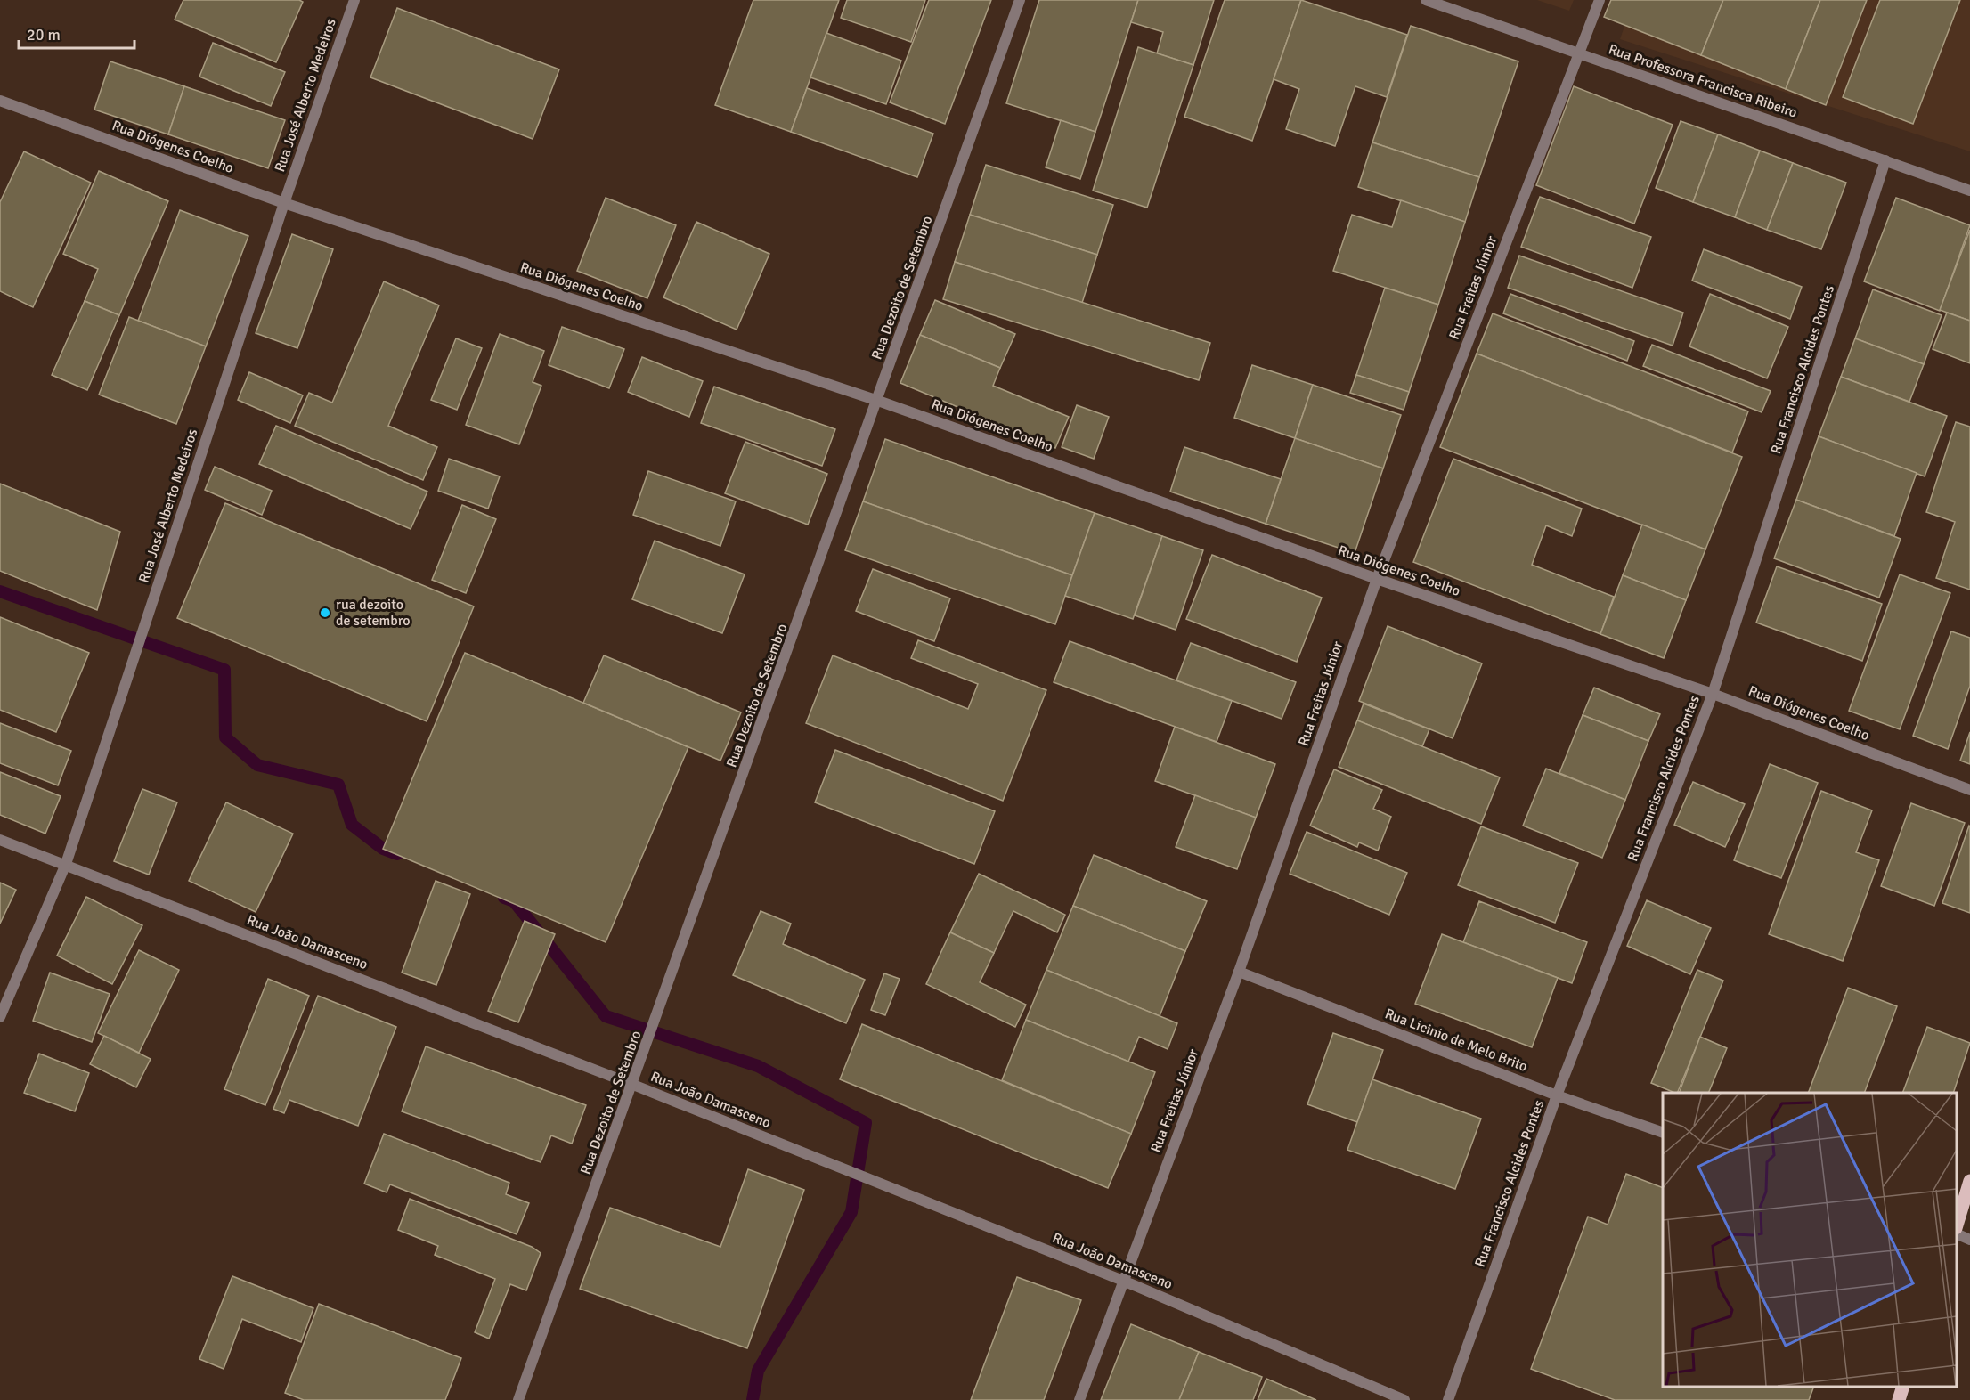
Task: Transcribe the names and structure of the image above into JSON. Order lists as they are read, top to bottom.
{
  "streets": {
    "street": [
      "Rua Professora Francisca Ribeiro",
      "Rua José Alberto Medeiros",
      "Rua Diógenes Coelho",
      "Rua Dezoito de Setembro",
      "Rua Freitas Júnior",
      "Rua Francisco Alcides Pontes",
      "Rua João Damasceno",
      "Rua Licinio de Melo Brito"
    ]
  },
  "crossings": [
    ["Rua Professora Francisca Ribeiro", "Rua Freitas Júnior"],
    ["Rua Professora Francisca Ribeiro", "Rua Francisco Alcides Pontes"],
    ["Rua José Alberto Medeiros", "Rua Diógenes Coelho"],
    ["Rua José Alberto Medeiros", "Rua João Damasceno"],
    ["Rua Diógenes Coelho", "Rua Dezoito de Setembro"],
    ["Rua Diógenes Coelho", "Rua Freitas Júnior"],
    ["Rua Diógenes Coelho", "Rua Francisco Alcides Pontes"],
    ["Rua Dezoito de Setembro", "Rua João Damasceno"],
    ["Rua Freitas Júnior", "Rua João Damasceno"],
    ["Rua Freitas Júnior", "Rua Licinio de Melo Brito"],
    ["Rua Francisco Alcides Pontes", "Rua Licinio de Melo Brito"]
  ],
  "places": ["rua dezoito de setembro"],
  "scale_bar": "20 m"
}
